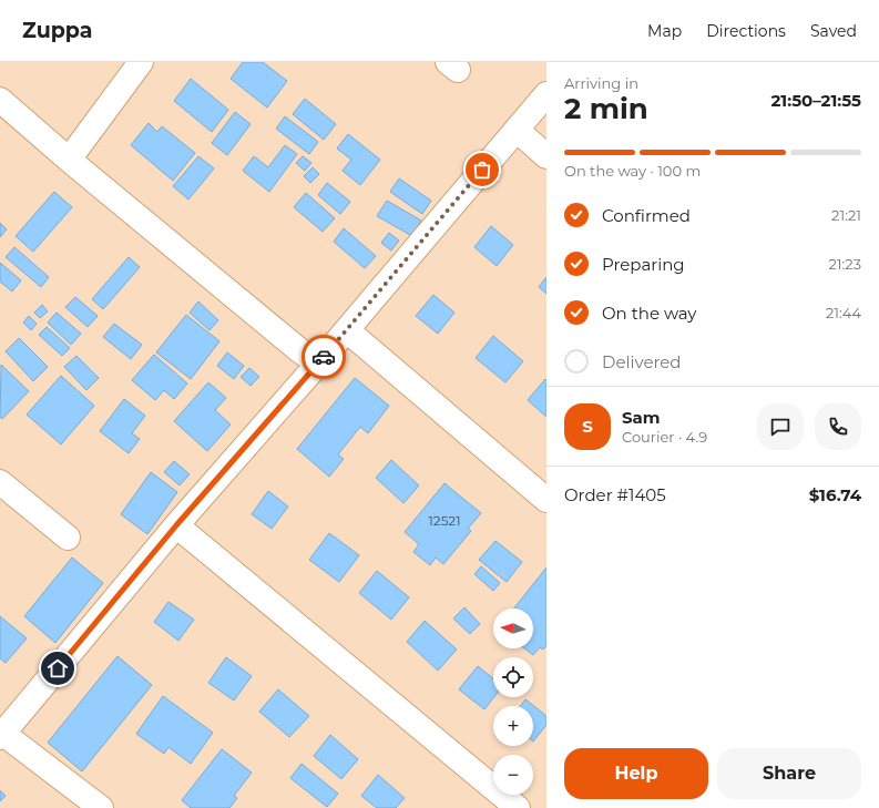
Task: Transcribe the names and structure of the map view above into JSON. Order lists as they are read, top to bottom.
{
  "house_numbers": ["12521"],
  "north": "left",
  "page": {
    "header": "Zuppa",
    "nav": ["Map", "Directions", "Saved"],
    "heading": ["2 min", "Arriving in", "21:50–21:55"],
    "panel": [
      "Sam",
      "Courier · 4.9",
      "Order #1405",
      "$16.74"
    ],
    "bar": "On the way · 100 m",
    "list": [
      ["Confirmed", "21:21"],
      ["Preparing", "21:23"],
      ["On the way", "21:44"],
      "Delivered"
    ],
    "round": "S",
    "map_buttons": ["+", "−"],
    "buttons": ["Help", "Share"]
  }
}
